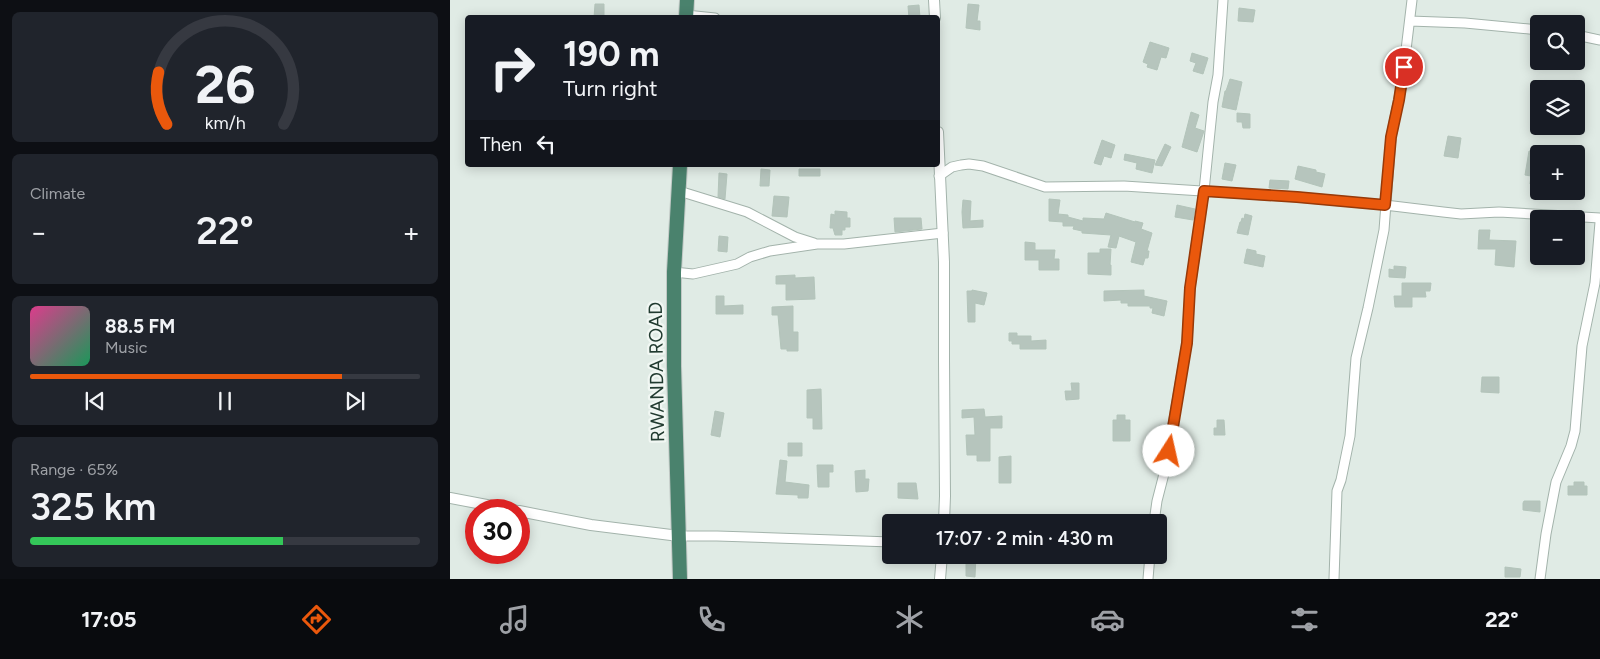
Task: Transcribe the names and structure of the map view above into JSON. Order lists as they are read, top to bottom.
{
  "streets": {
    "highway": ["RWANDA ROAD"]
  },
  "page": {
    "map_buttons": ["+", "−"],
    "turn": ["190 m", "Turn right"],
    "then": "Then",
    "tile": [
      "Climate",
      ["Range · 65%", "325 km"]
    ],
    "heat": ["−", "22°", "+"],
    "song": ["88.5 FM", "Music"],
    "limit": "30",
    "trip": "17:07 · 2 min · 430 m",
    "tabs": ["17:05", "22°"],
    "gauge": ["26", "km/h"]
  }
}
